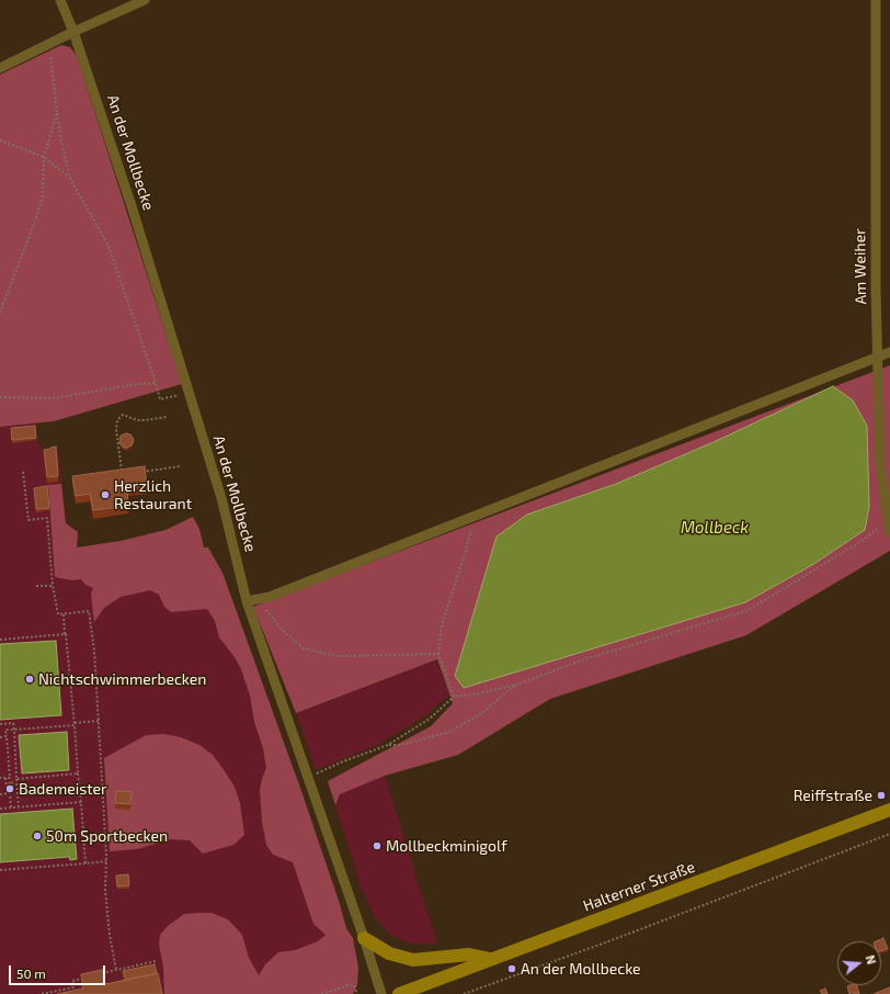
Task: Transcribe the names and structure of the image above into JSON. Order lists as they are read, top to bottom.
{
  "streets": {
    "main road": ["Halterner Straße"],
    "street": ["An der Mollbecke", "Am Weiher"]
  },
  "water": ["Mollbeck"],
  "places": [
    "Herzlich Restaurant",
    "Nichtschwimmerbecken",
    "Bademeister",
    "Reiffstraße",
    "50m Sportbecken",
    "Mollbeckminigolf",
    "An der Mollbecke"
  ],
  "scale_bar": "50 m",
  "north": "right"
}
